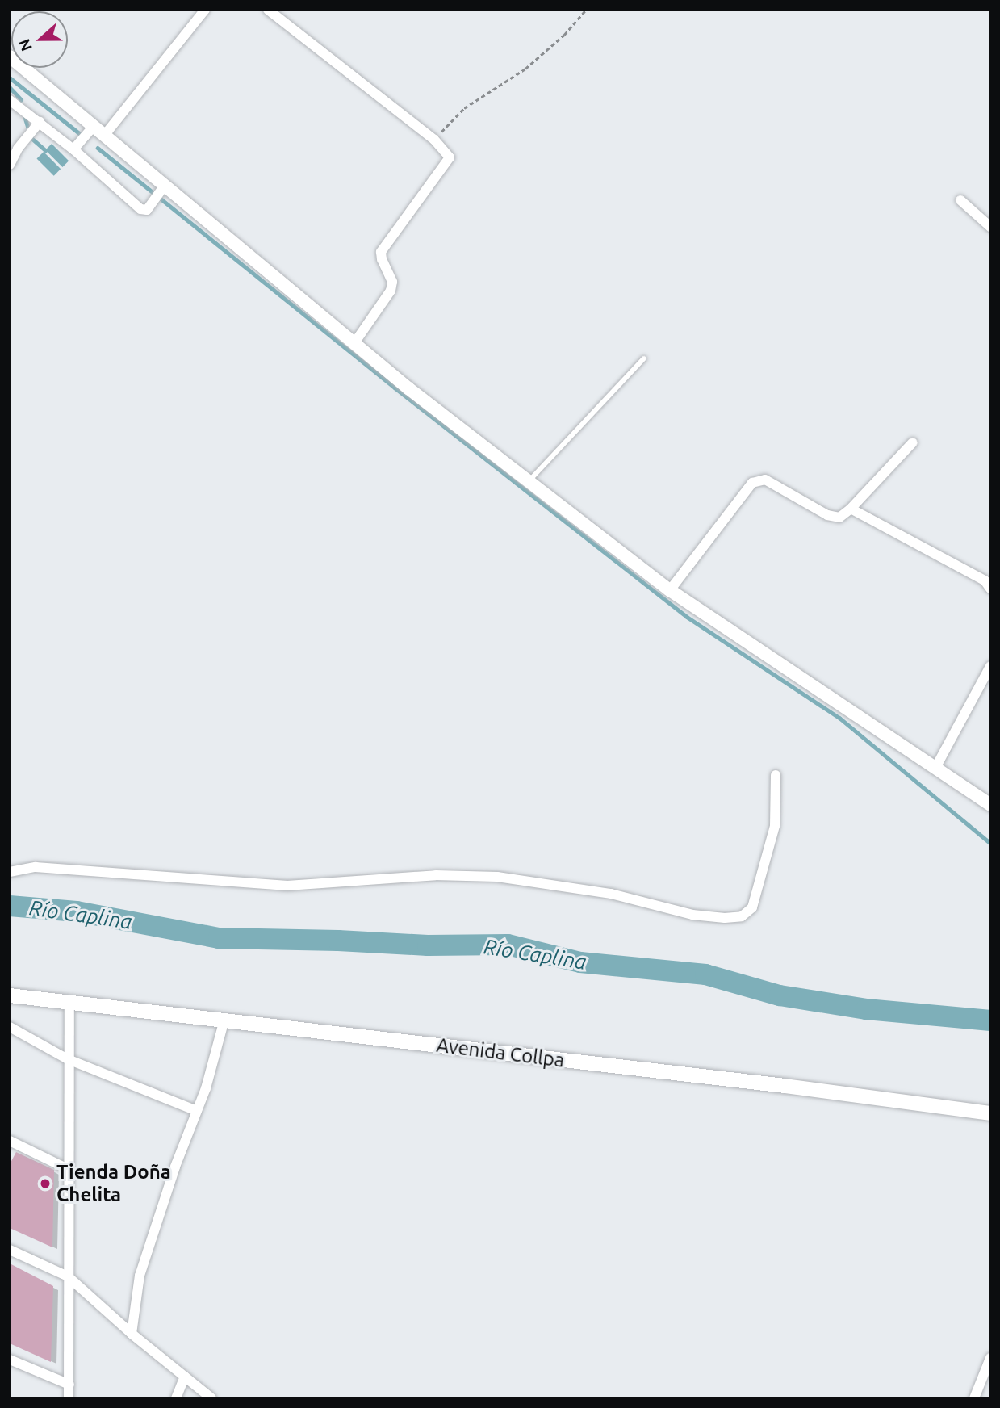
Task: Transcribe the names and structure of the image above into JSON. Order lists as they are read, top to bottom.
{
  "streets": {
    "main road": ["Avenida Collpa"]
  },
  "water": ["Río Caplina"],
  "places": ["Tienda Doña Chelita"],
  "north": "left"
}
